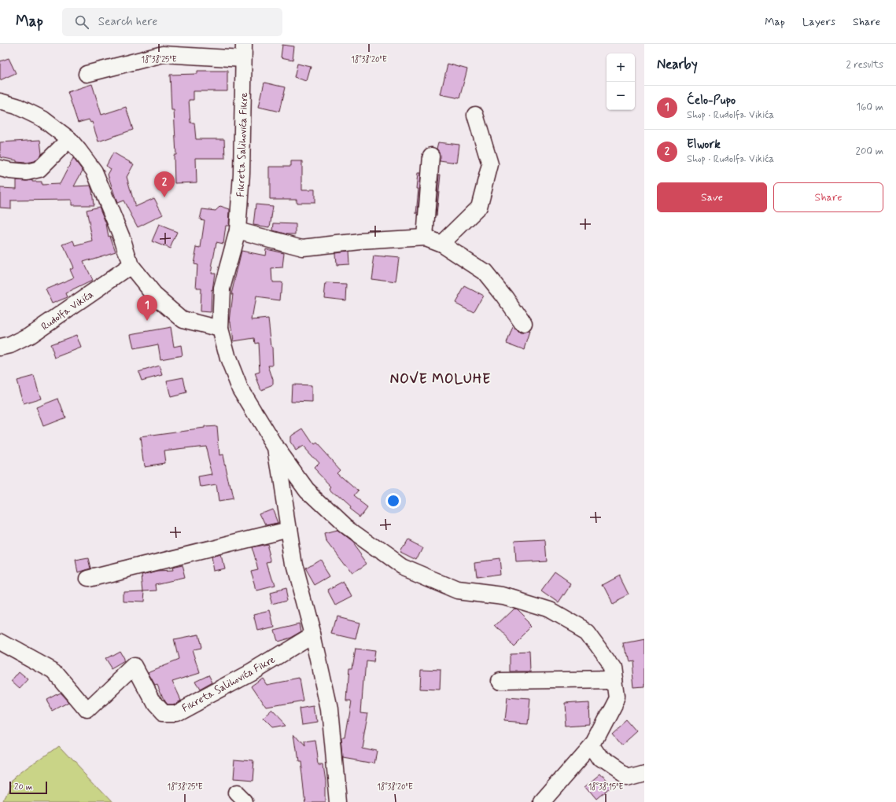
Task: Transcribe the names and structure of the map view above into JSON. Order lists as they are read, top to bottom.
{
  "streets": {
    "street": ["Fikreta Salihovića Fikre", "Rudolfa Vikića"]
  },
  "districts": ["NOVE MOLUHE"],
  "scale_bar": "20 m",
  "page": {
    "header": "Map",
    "search": "Search here",
    "nav": ["Map", "Layers", "Share"],
    "heading": ["Nearby", "2 results"],
    "map_buttons": ["+", "−"],
    "list": [
      {
        "mark": "1",
        "name": "Ćelo-Pupo",
        "note": "Shop · Rudolfa Vikića",
        "value": "160 m"
      },
      {
        "mark": "2",
        "name": "Elwork",
        "note": "Shop · Rudolfa Vikića",
        "value": "200 m"
      }
    ],
    "pins": ["2", "1"],
    "buttons": ["Save", "Share"],
    "scale": "20 m"
  },
  "coordinates": ["18°38'25\"E", "18°38'20\"E", "18°38'15\"E"]
}
